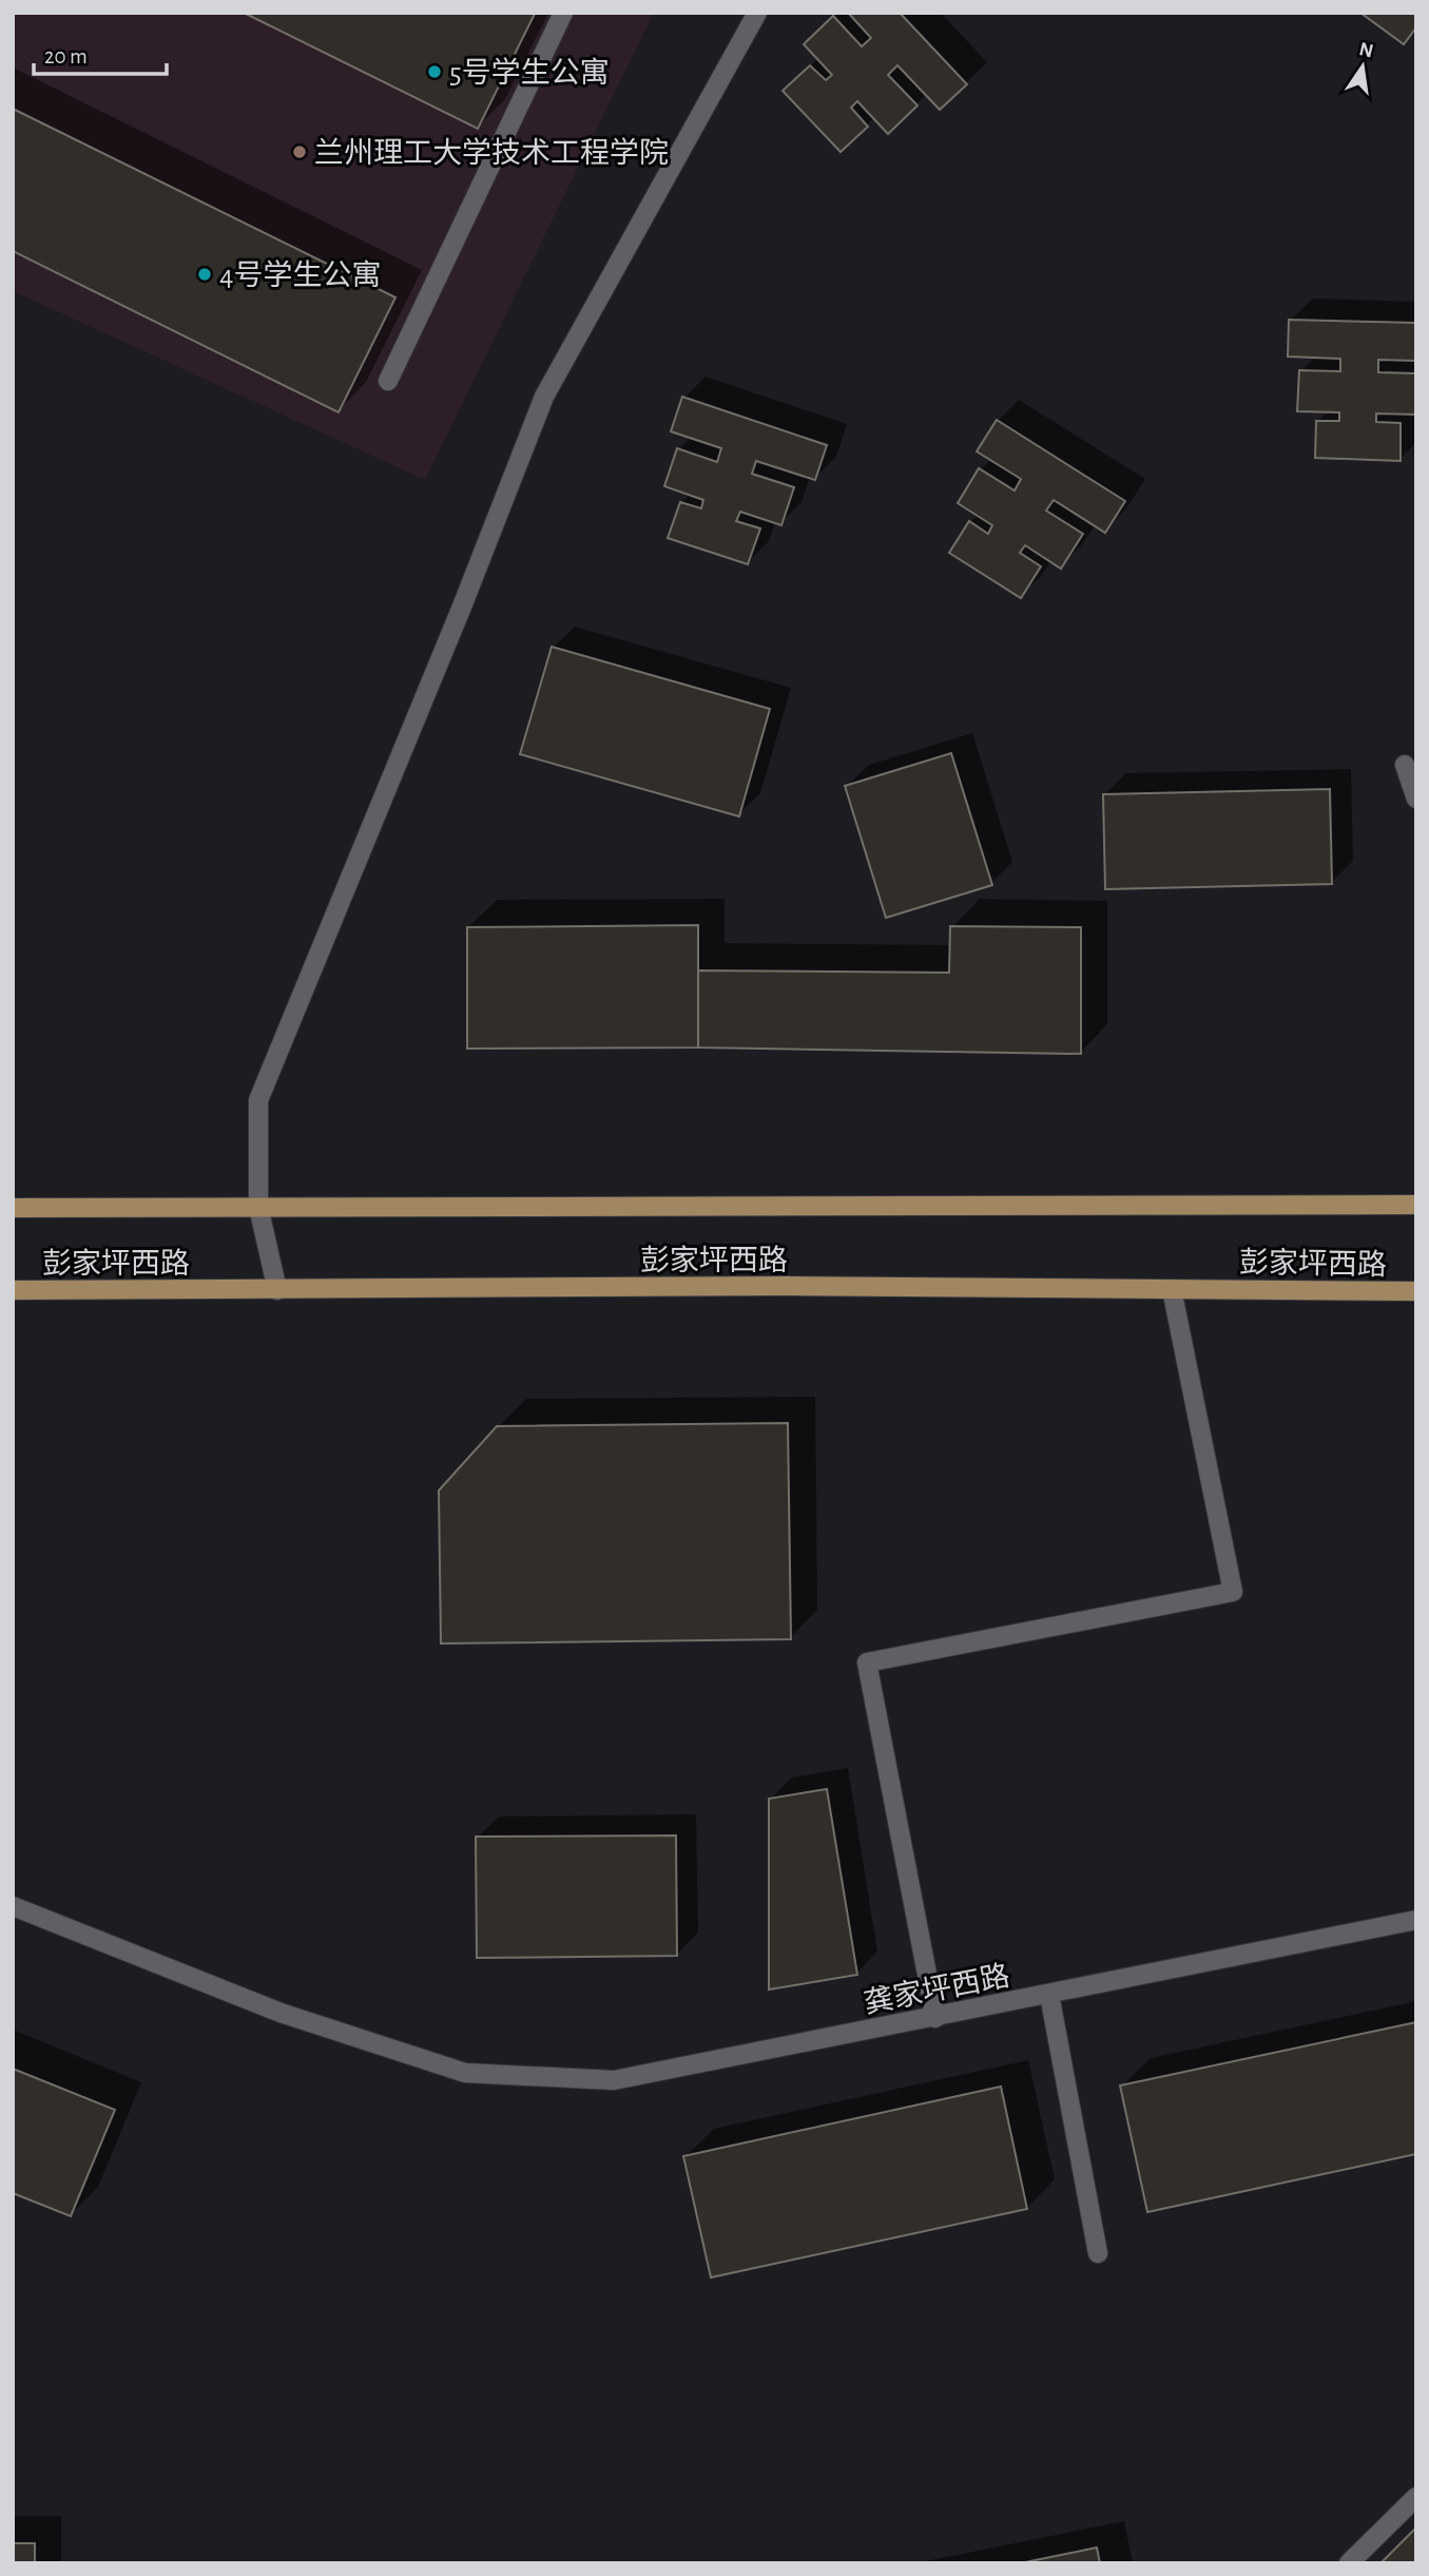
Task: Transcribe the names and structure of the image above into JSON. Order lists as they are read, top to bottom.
{
  "streets": {
    "main road": ["彭家坪西路"],
    "street": ["龚家坪西路"]
  },
  "places": ["5号学生公寓", "兰州理工大学技术工程学院", "4号学生公寓"],
  "scale_bar": "20 m",
  "north": "top"
}
